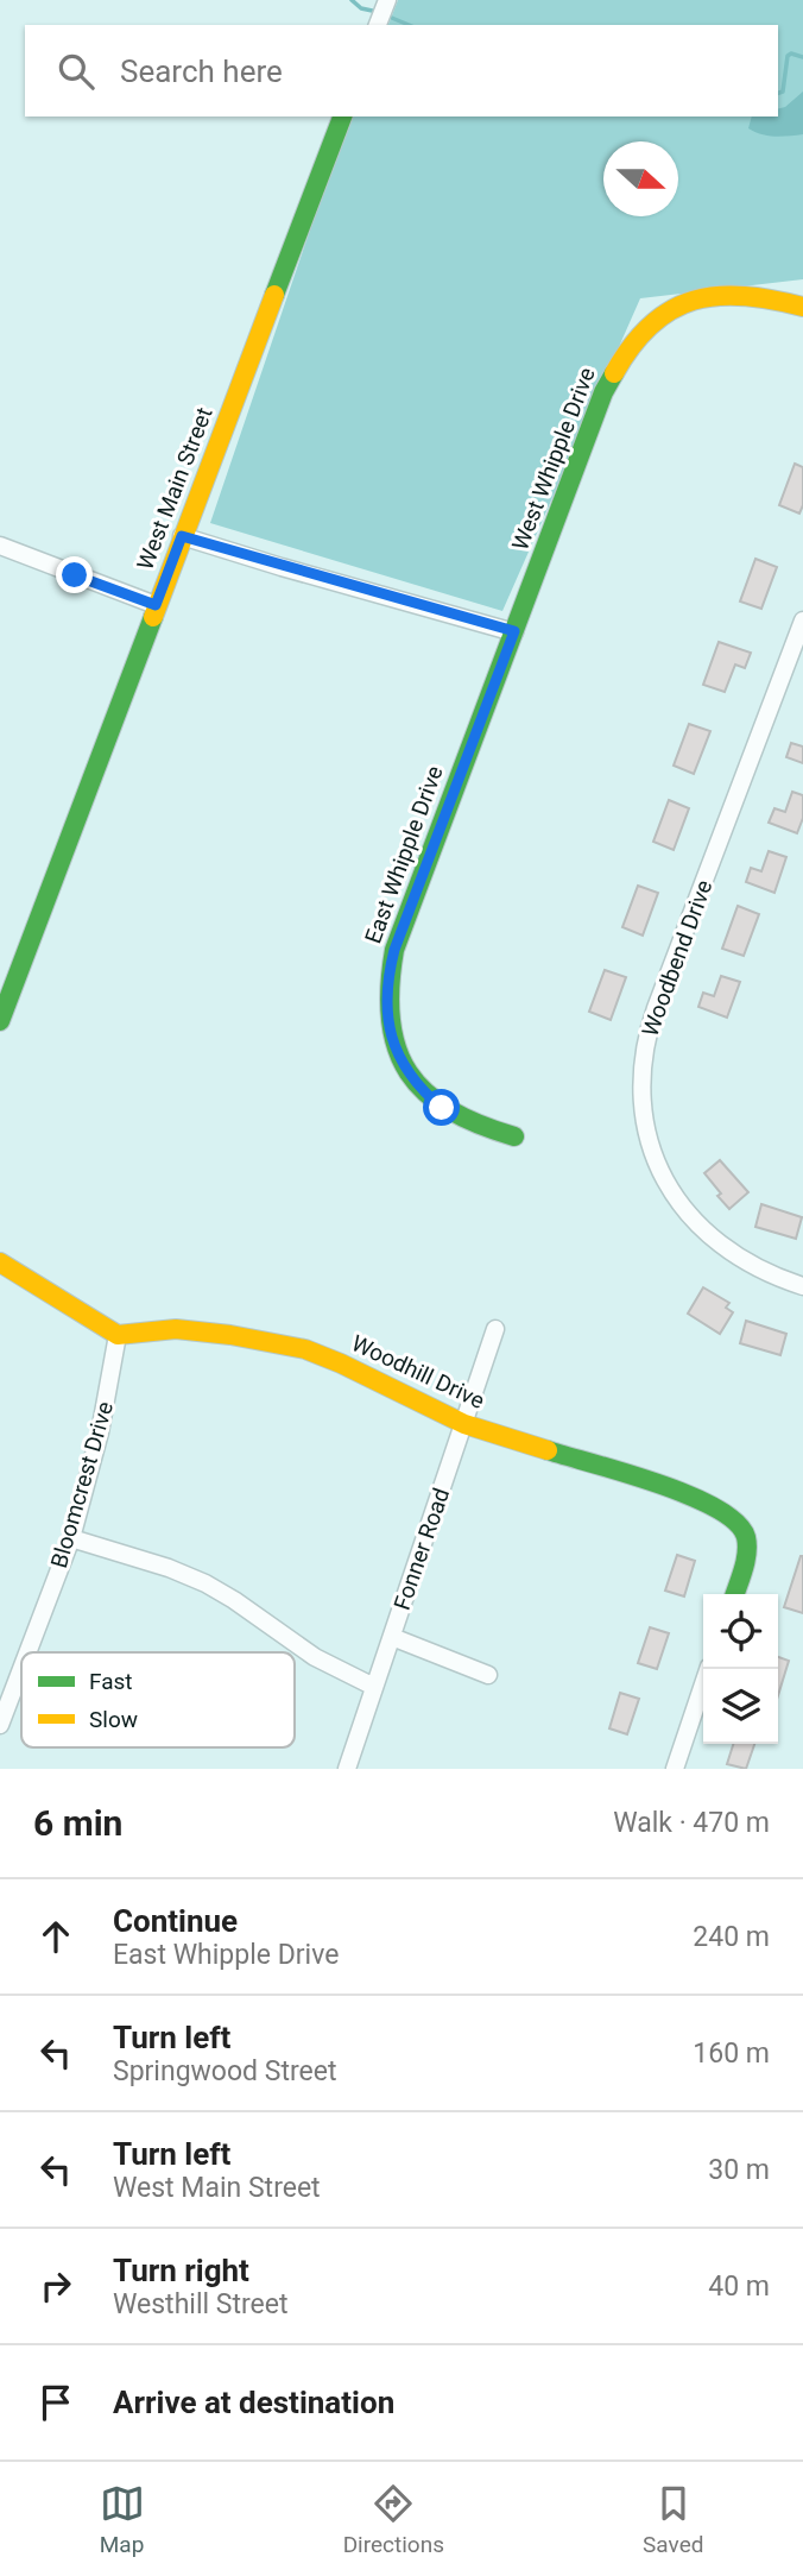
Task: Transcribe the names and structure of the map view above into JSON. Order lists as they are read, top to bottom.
{
  "streets": {
    "street": [
      "West Whipple Drive",
      "West Main Street",
      "East Whipple Drive",
      "Woodbend Drive",
      "Woodhill Drive",
      "Bloomcrest Drive",
      "Fonner Road"
    ]
  },
  "crossings": [
    ["West Whipple Drive", "East Whipple Drive"],
    ["Woodhill Drive", "Bloomcrest Drive"],
    ["Woodhill Drive", "Fonner Road"]
  ],
  "legend": ["Fast", "Slow"],
  "north": "right",
  "page": {
    "search": "Search here",
    "heading": ["6 min", "Walk · 470 m"],
    "list": [
      ["Continue", "East Whipple Drive", "240 m"],
      ["Turn left", "Springwood Street", "160 m"],
      ["Turn left", "West Main Street", "30 m"],
      ["Turn right", "Westhill Street", "40 m"],
      "Arrive at destination"
    ],
    "nav": ["Map", "Directions", "Saved"]
  }
}
